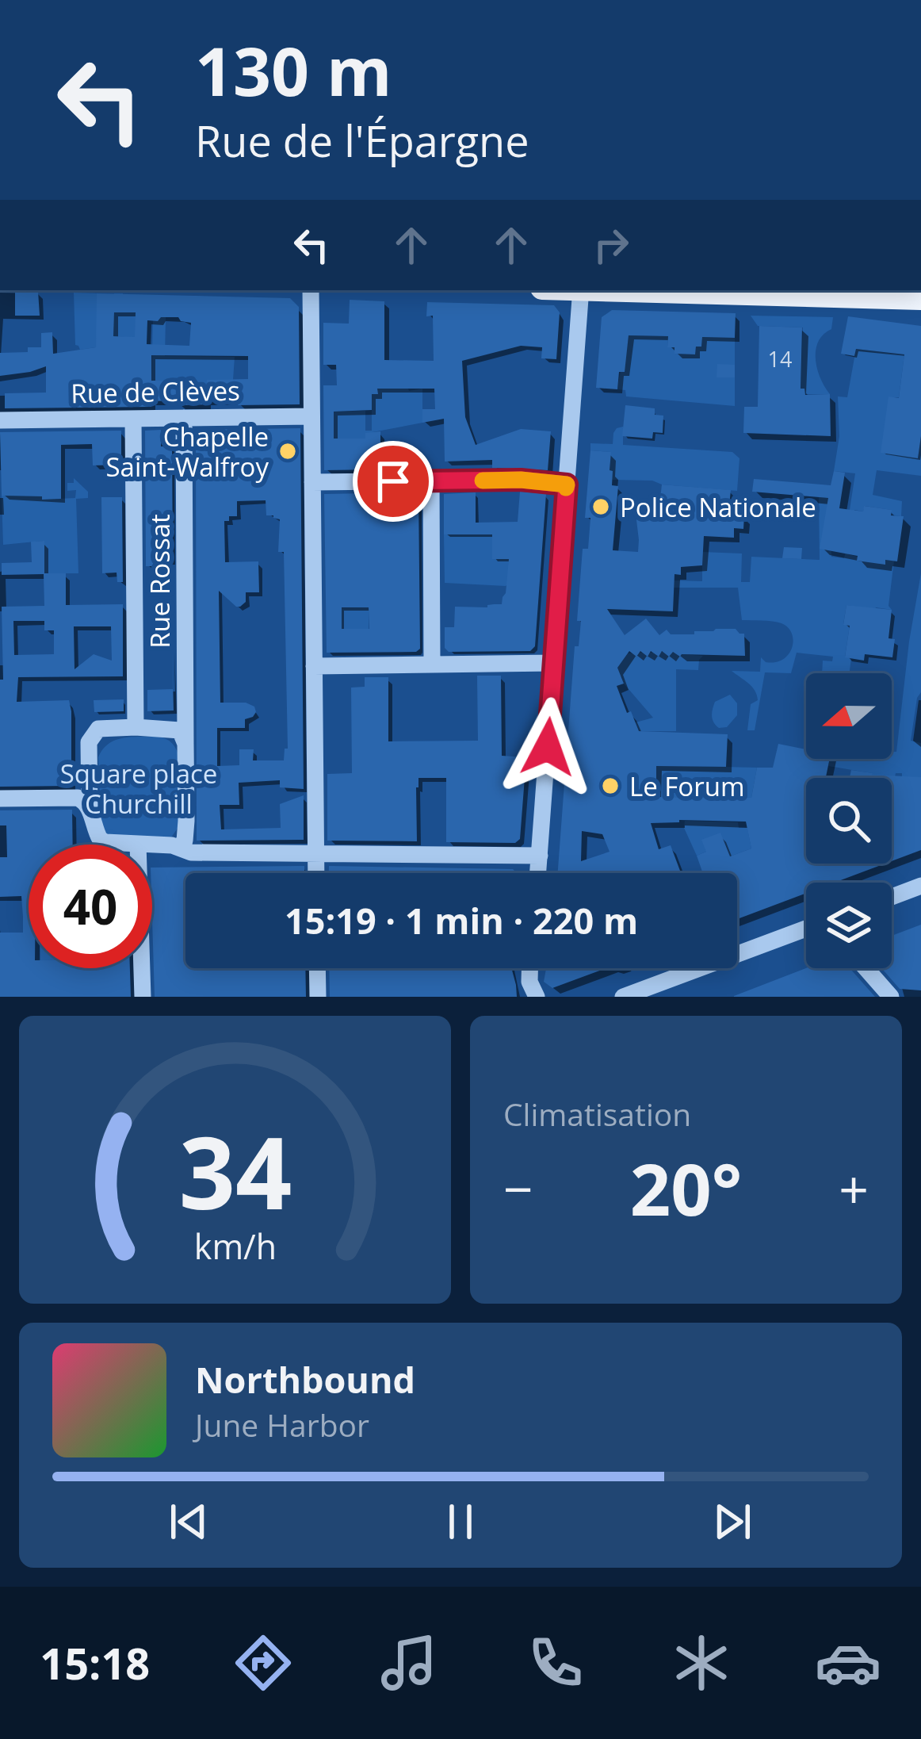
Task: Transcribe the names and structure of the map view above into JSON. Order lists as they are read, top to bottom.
{
  "streets": {
    "street": ["Rue de Clèves", "Rue Rossat"]
  },
  "crossings": [
    ["Rue de Clèves", "Rue Rossat"]
  ],
  "parks": ["Square place Churchill"],
  "places": ["Chapelle Saint-Walfroy", "Police Nationale", "Le Forum"],
  "house_numbers": ["14"],
  "north": "left",
  "page": {
    "turn": ["130 m", "Rue de l'Épargne"],
    "limit": "40",
    "trip": "15:19 · 1 min · 220 m",
    "tile": "Climatisation",
    "heat": ["−", "20°", "+"],
    "song": ["Northbound", "June Harbor"],
    "tabs": "15:18",
    "gauge": ["34", "km/h"]
  }
}
